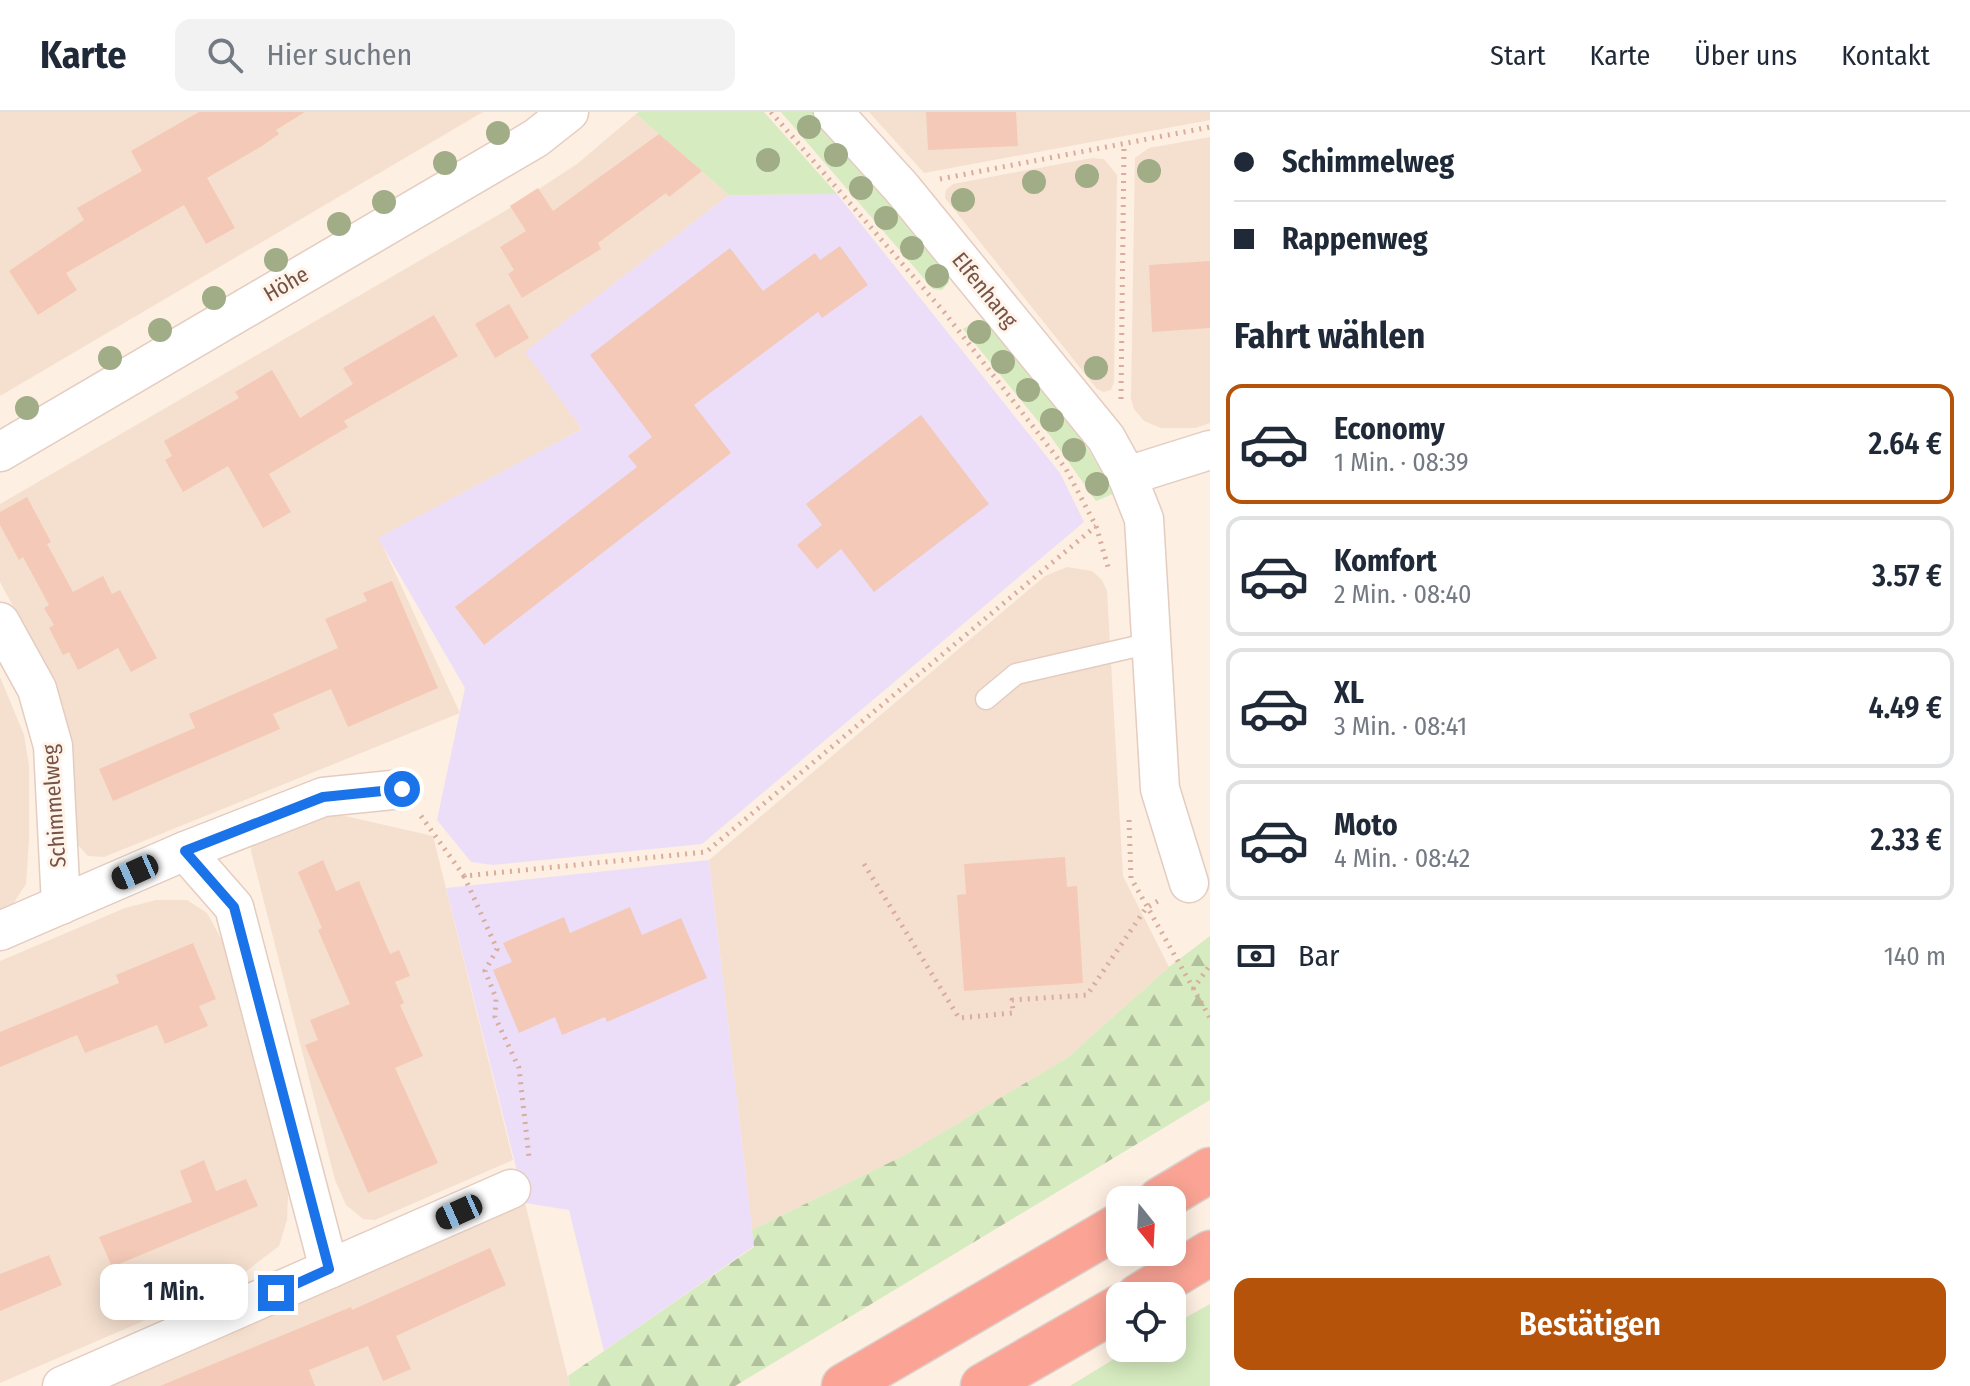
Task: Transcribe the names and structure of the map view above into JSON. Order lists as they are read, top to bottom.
{
  "streets": {
    "street": ["Höhe", "Elfenhang", "Schimmelweg"]
  },
  "north": "bottom",
  "page": {
    "header": "Karte",
    "search": "Hier suchen",
    "nav": [
      "Start",
      "Karte",
      "Über uns",
      "Kontakt"
    ],
    "banner": ["Schimmelweg", "Rappenweg"],
    "heading": "Fahrt wählen",
    "list": [
      {
        "name": "Economy",
        "note": "1 Min. · 08:39",
        "value": "2.64 €"
      },
      {
        "name": "Komfort",
        "note": "2 Min. · 08:40",
        "value": "3.57 €"
      },
      {
        "name": "XL",
        "note": "3 Min. · 08:41",
        "value": "4.49 €"
      },
      {
        "name": "Moto",
        "note": "4 Min. · 08:42",
        "value": "2.33 €"
      }
    ],
    "pay": ["Bar", "140 m"],
    "buttons": "Bestätigen",
    "bubble": "1 Min."
  }
}
